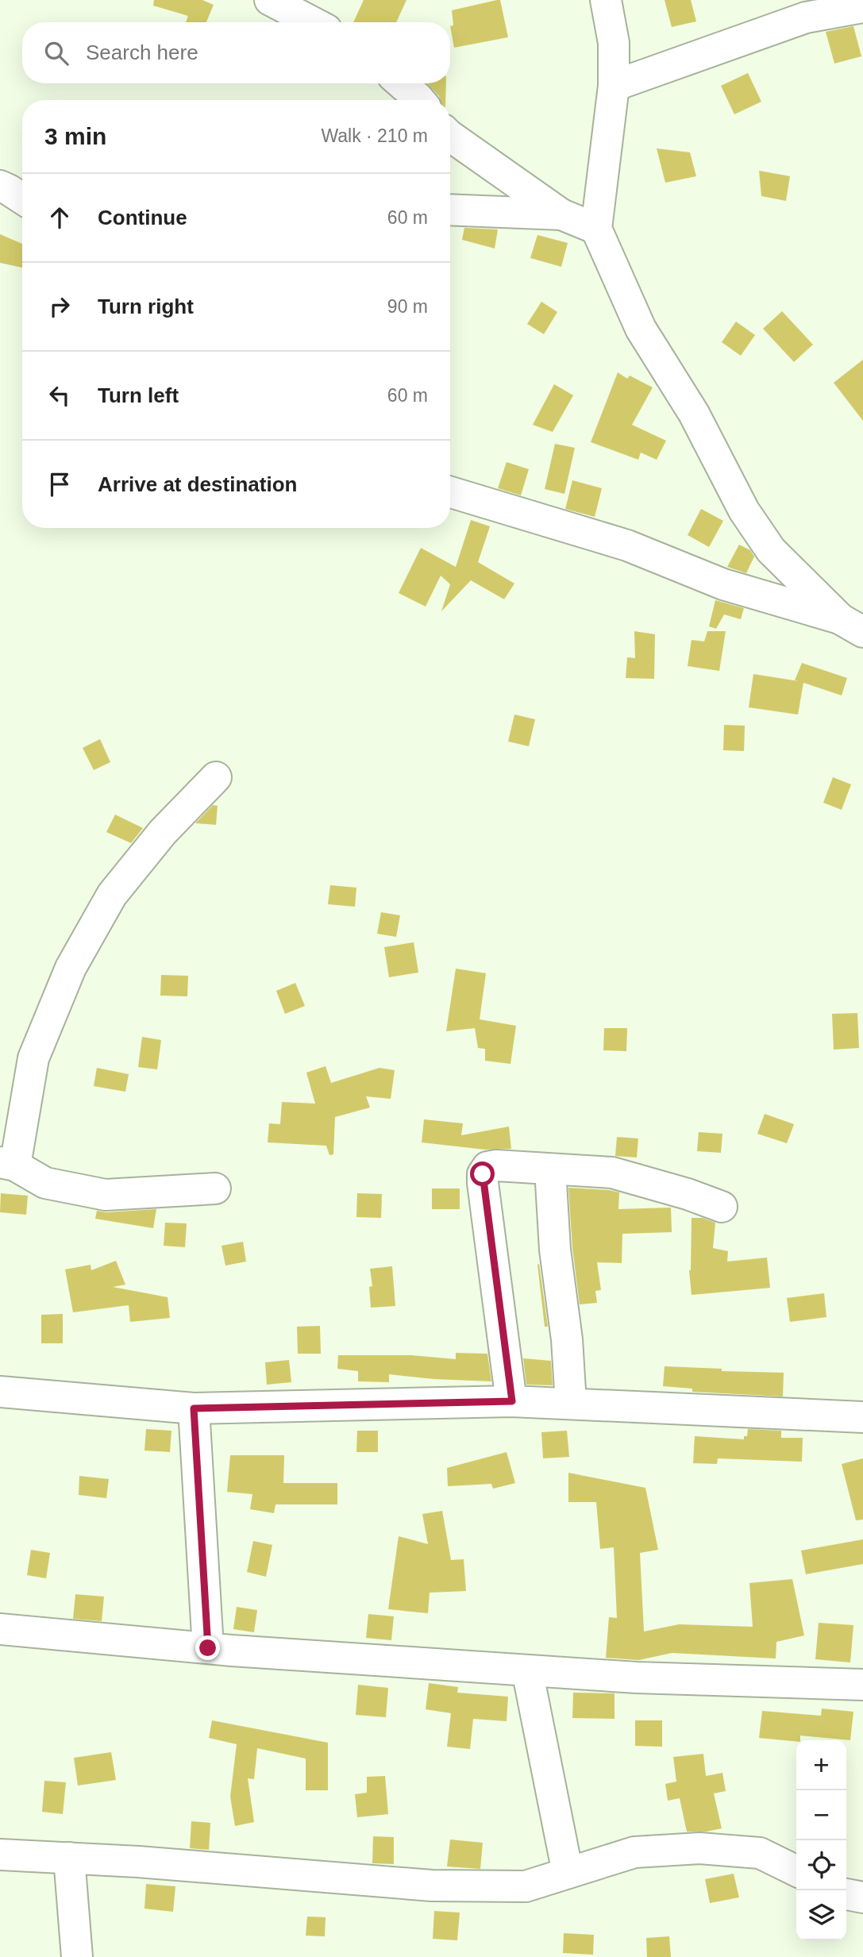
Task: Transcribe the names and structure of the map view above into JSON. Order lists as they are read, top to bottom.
{
  "page": {
    "search": "Search here",
    "heading": ["3 min", "Walk · 210 m"],
    "list": [
      ["Continue", "60 m"],
      ["Turn right", "90 m"],
      ["Turn left", "60 m"],
      "Arrive at destination"
    ],
    "map_buttons": ["+", "−"]
  }
}
